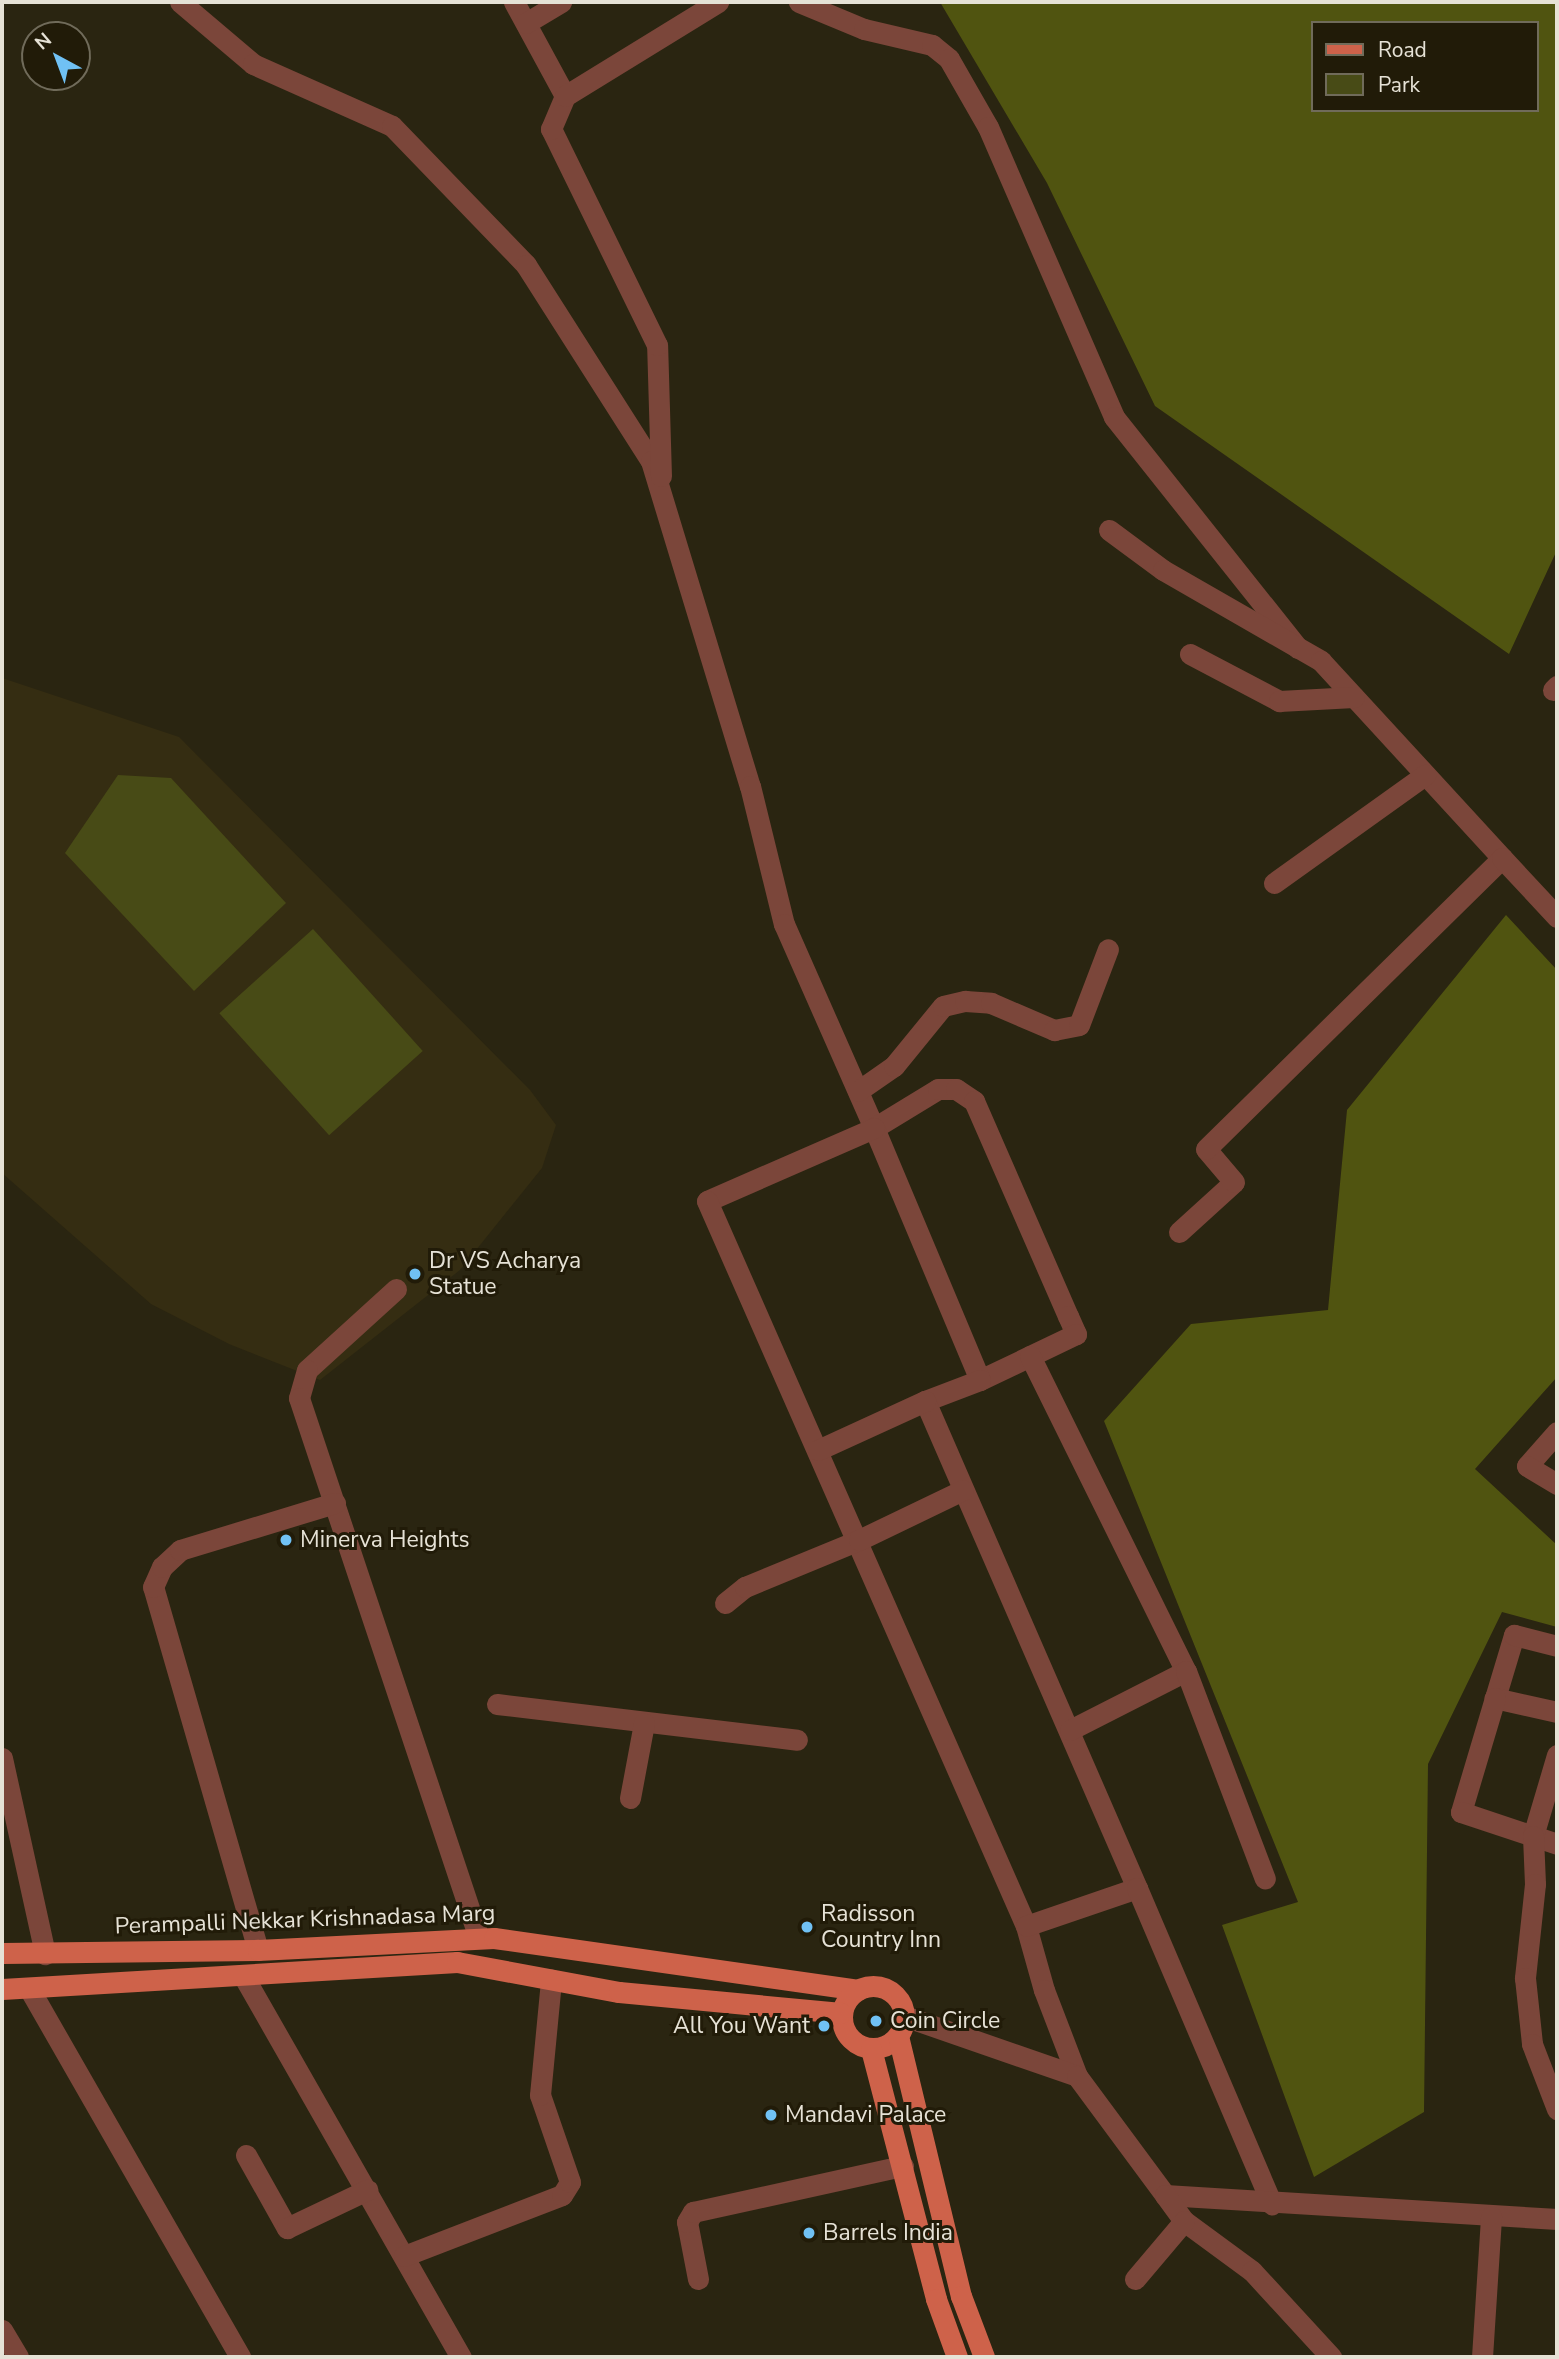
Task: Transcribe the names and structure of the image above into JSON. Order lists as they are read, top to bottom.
{
  "streets": {
    "main road": ["Perampalli Nekkar Krishnadasa Marg"]
  },
  "places": [
    "Dr VS Acharya Statue",
    "Minerva Heights",
    "Radisson Country Inn",
    "Coin Circle",
    "All You Want",
    "Mandavi Palace",
    "Barrels India"
  ],
  "legend": ["Road", "Park"],
  "north": "top left"
}
